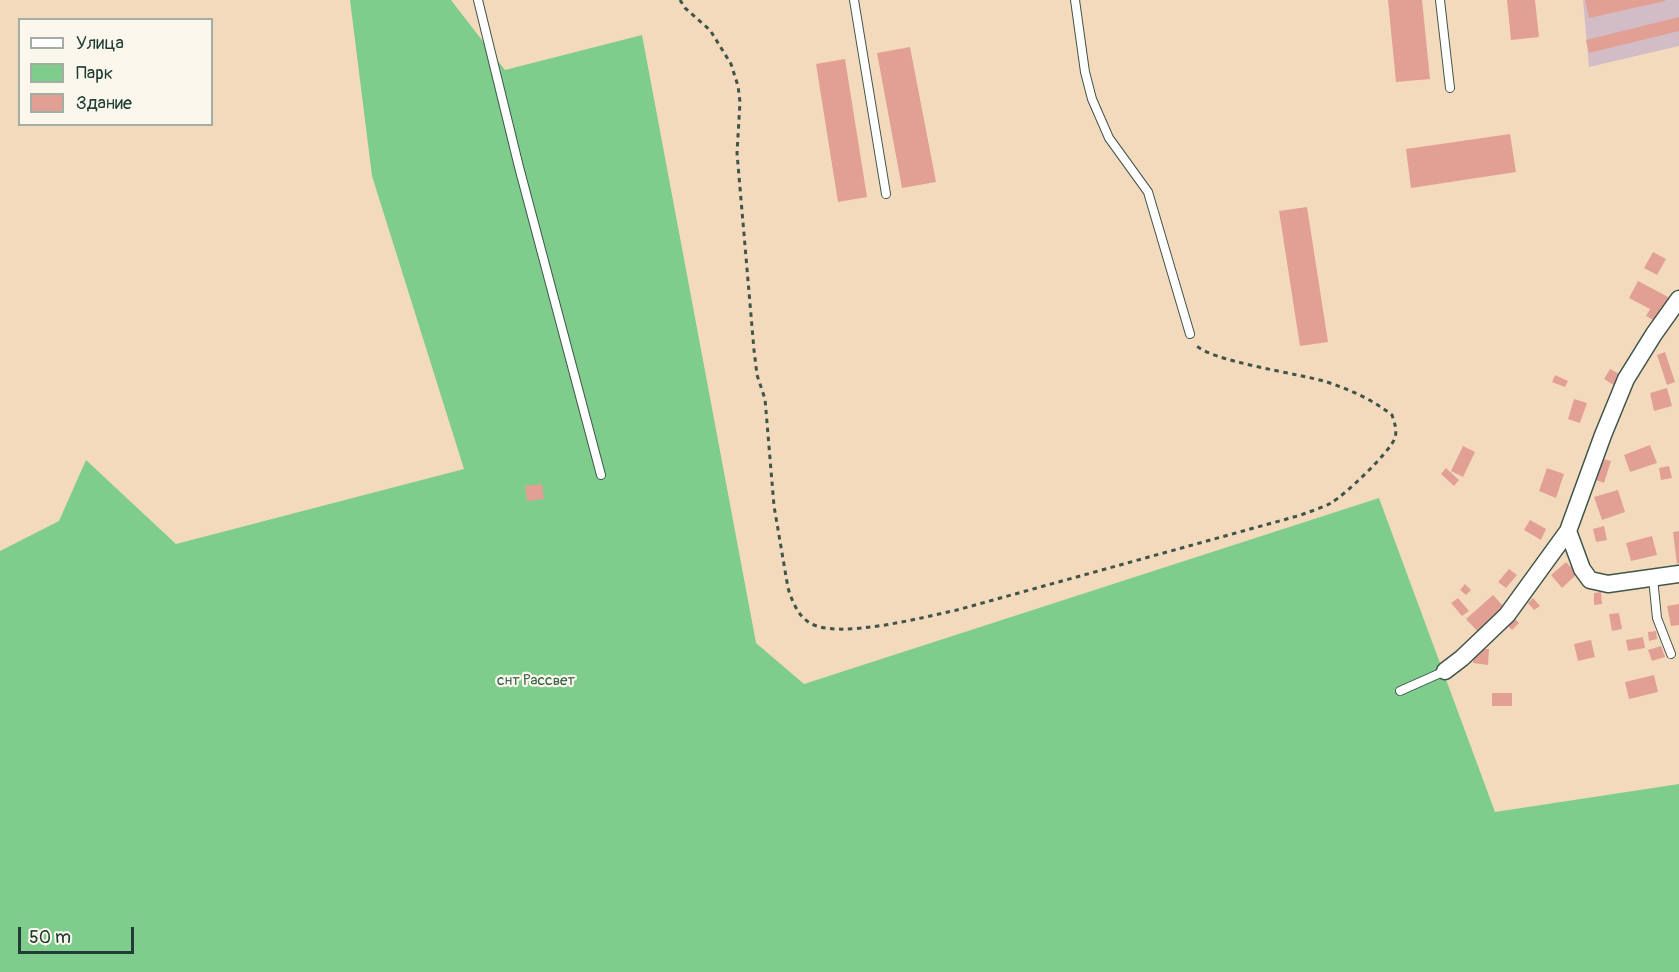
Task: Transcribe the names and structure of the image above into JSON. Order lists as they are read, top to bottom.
{
  "parks": ["снт Рассвет"],
  "legend": ["Улица", "Парк", "Здание"],
  "scale_bar": "50 m"
}
